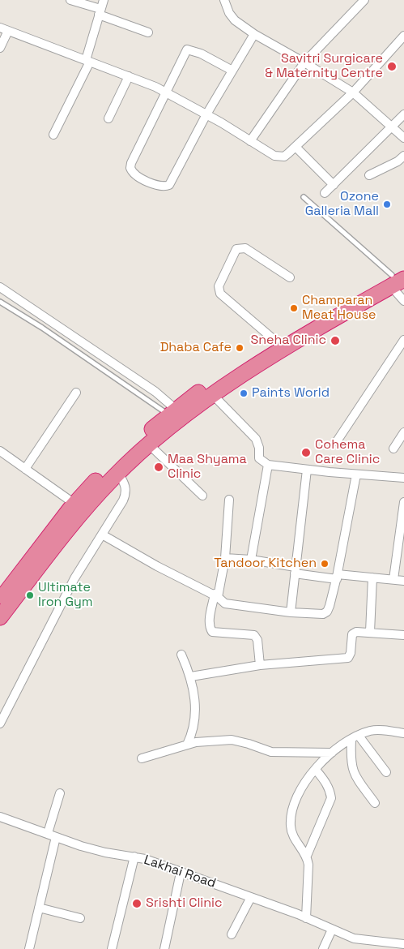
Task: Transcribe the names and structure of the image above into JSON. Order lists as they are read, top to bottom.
{
  "streets": {
    "street": ["Lakhai Road"]
  },
  "places": [
    "Savitri Surgicare & Maternity Centre",
    "Ozone Galleria Mall",
    "Champaran Meat House",
    "Sneha Clinic",
    "Dhaba Cafe",
    "Paints World",
    "Cohema Care Clinic",
    "Maa Shyama Clinic",
    "Tandoor Kitchen",
    "Ultimate Iron Gym",
    "Srishti Clinic"
  ]
}
